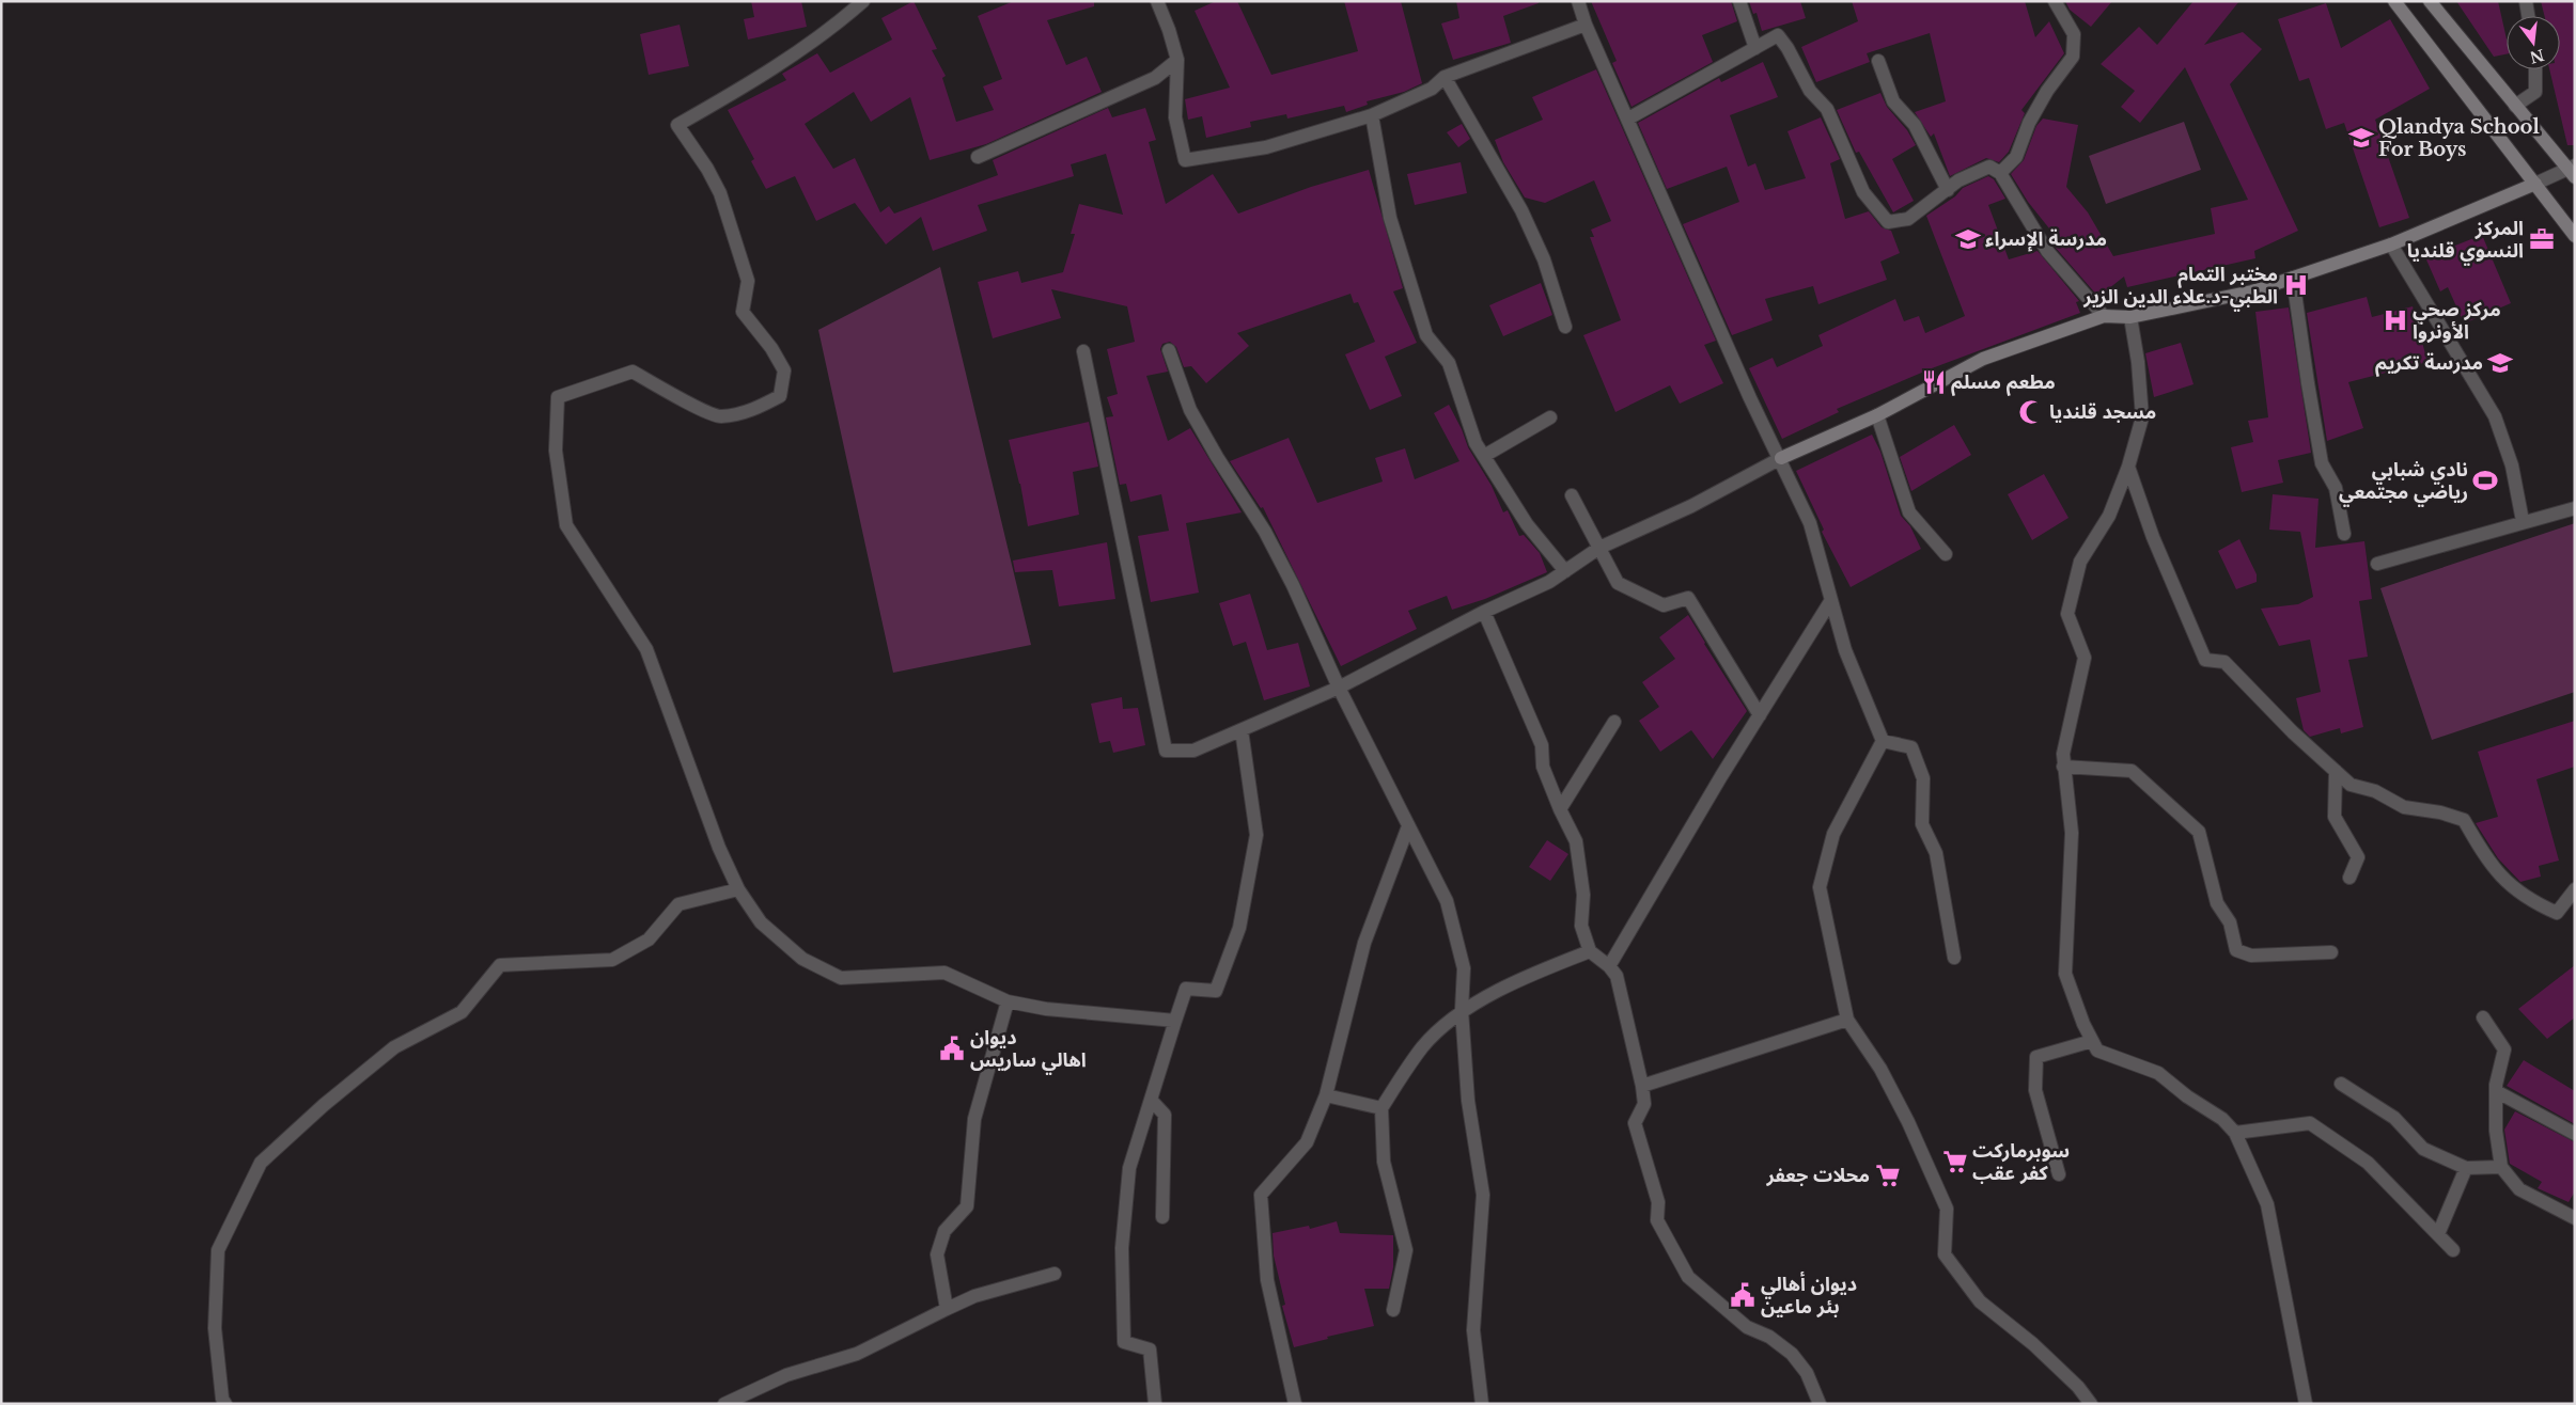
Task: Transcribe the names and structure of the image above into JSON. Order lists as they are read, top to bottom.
{
  "places": {
    "school or university": ["Qlandya School For Boys", "مدرسة الإسراء", "مدرسة تكريم"],
    "office": ["المركز النسوي قلنديا"],
    "hospital": ["مختبر التمام الطبي-د.علاء الدين الزير", "مركز صحي الأونروا"],
    "restaurant": ["مطعم مسلم"],
    "mosque": ["مسجد قلنديا"],
    "sports": ["نادي شبابي رياضي مجتمعي"],
    "public building": ["ديوان اهالي ساريس", "ديوان أهالي بئر ماعين"],
    "supermarket": ["سوبرماركت كفر عقب", "محلات جعفر"]
  },
  "north": "bottom"
}
